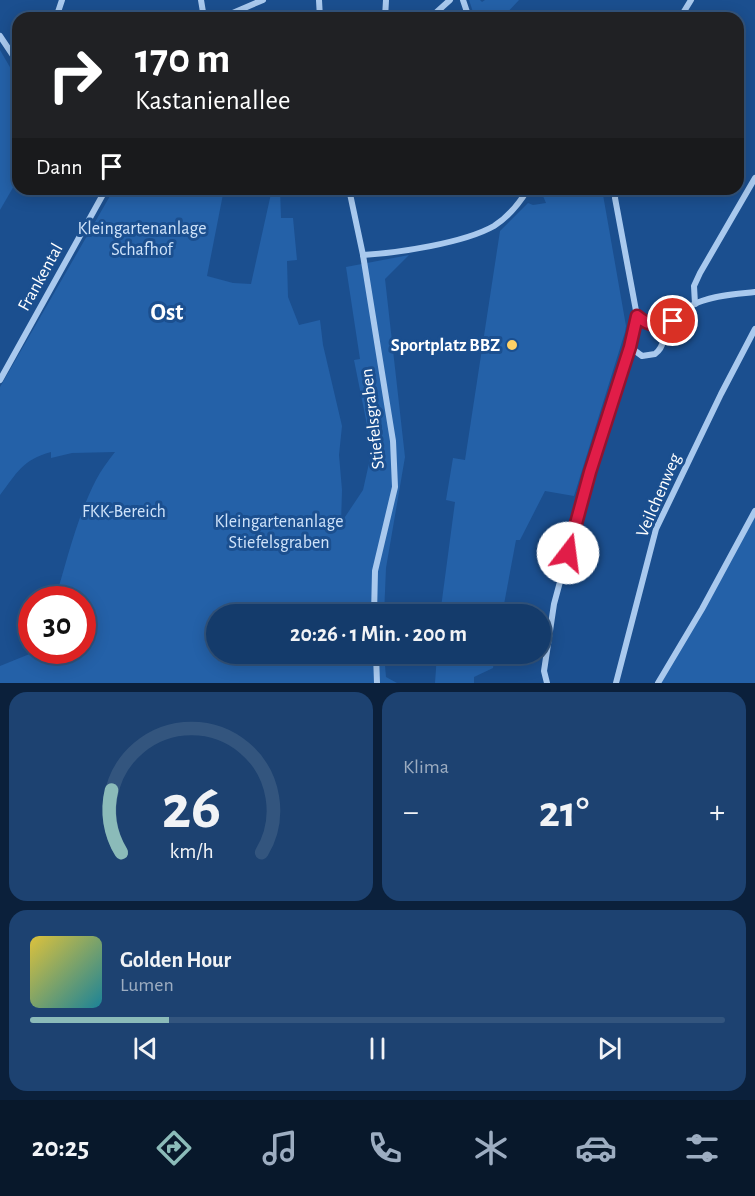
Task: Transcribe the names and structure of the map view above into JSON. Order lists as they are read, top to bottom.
{
  "streets": {
    "street": ["Frankental", "Stiefelsgraben", "Veilchenweg"]
  },
  "districts": ["Ost"],
  "parks": ["Kleingartenanlage Schafhof", "FKK-Bereich", "Kleingartenanlage Stiefelsgraben"],
  "places": ["Sportplatz BBZ"],
  "page": {
    "turn": ["170 m", "Kastanienallee"],
    "then": "Dann",
    "limit": "30",
    "trip": "20:26 · 1 Min. · 200 m",
    "tile": "Klima",
    "heat": ["−", "21°", "+"],
    "song": ["Golden Hour", "Lumen"],
    "tabs": "20:25",
    "gauge": ["26", "km/h"]
  }
}
